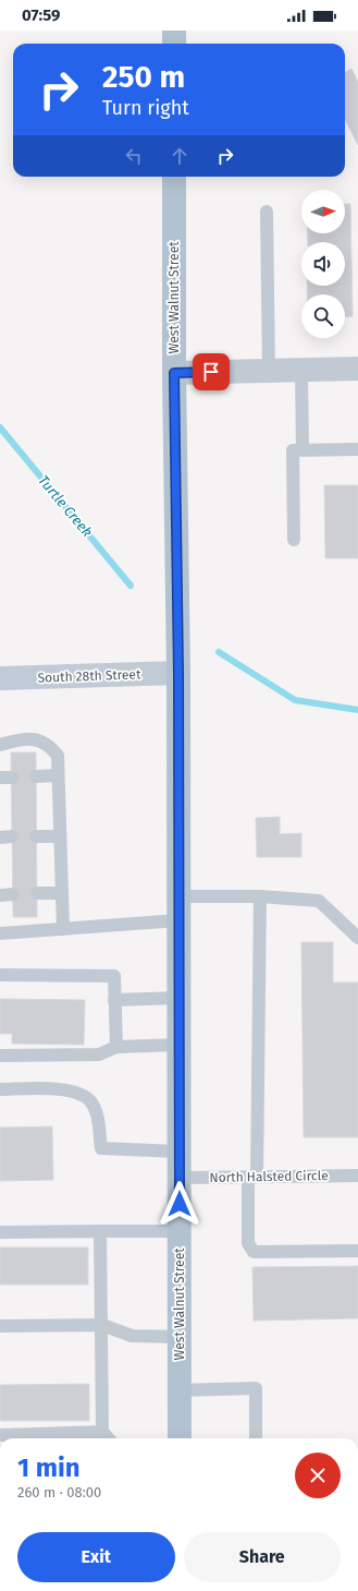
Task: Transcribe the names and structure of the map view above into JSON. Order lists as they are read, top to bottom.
{
  "streets": {
    "main road": ["West Walnut Street"],
    "street": ["South 28th Street"],
    "lane": ["North Halsted Circle"]
  },
  "crossings": [
    ["West Walnut Street", "South 28th Street"],
    ["West Walnut Street", "North Halsted Circle"]
  ],
  "water": ["Turtle Creek"],
  "north": "right",
  "page": {
    "status": "07:59",
    "turn": ["250 m", "Turn right"],
    "heading": ["1 min", "260 m · 08:00"],
    "buttons": ["Exit", "Share"]
  }
}
